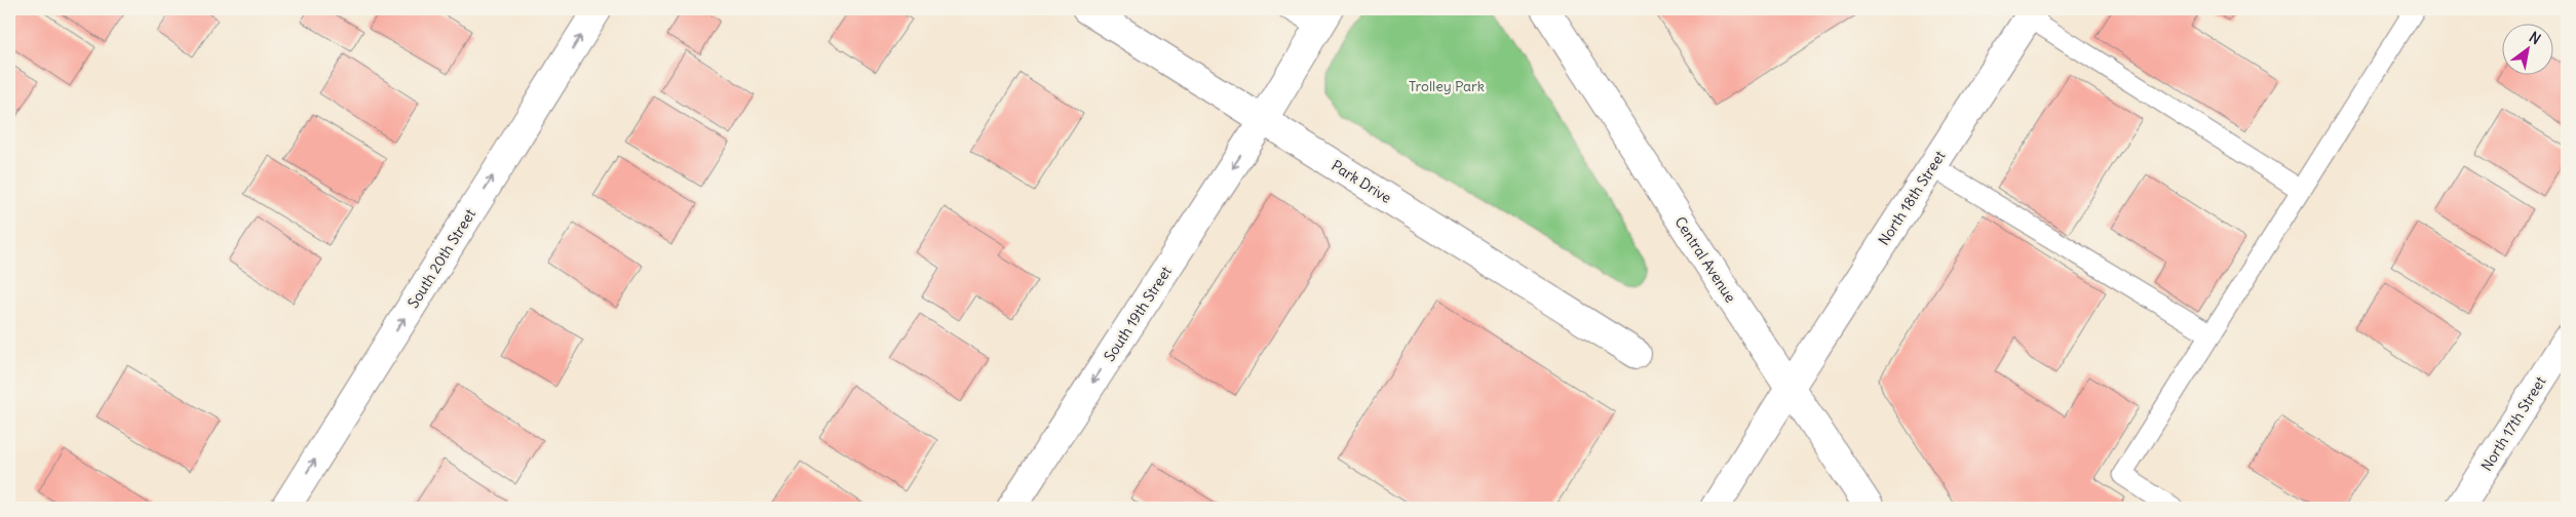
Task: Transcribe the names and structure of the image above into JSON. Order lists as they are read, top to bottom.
{
  "streets": {
    "street": [
      "Park Drive",
      "North 18th Street",
      "South 20th Street",
      "Central Avenue",
      "South 19th Street",
      "North 17th Street"
    ]
  },
  "crossings": [
    ["Park Drive", "South 19th Street"],
    ["North 18th Street", "Central Avenue"]
  ],
  "one_way": ["South 20th Street", "South 19th Street"],
  "parks": ["Trolley Park"],
  "north": "top right"
}
